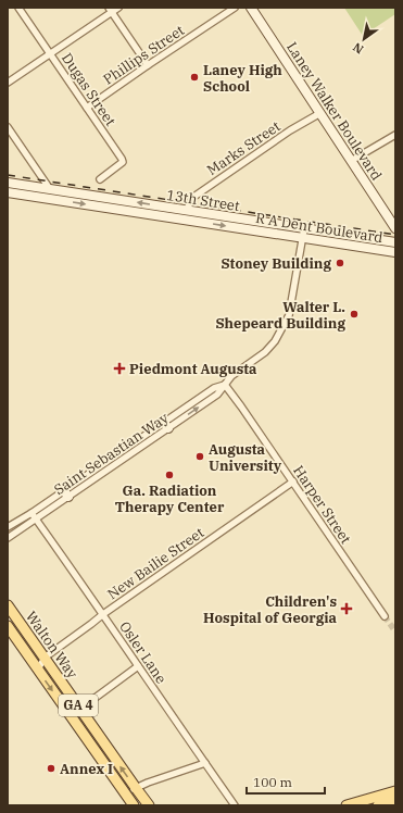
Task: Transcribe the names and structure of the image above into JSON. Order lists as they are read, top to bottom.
{
  "streets": {
    "main road": [
      "Laney Walker Boulevard",
      "13th Street",
      "R A Dent Boulevard",
      "Walton Way",
      "GA 4"
    ],
    "street": [
      "Phillips Street",
      "Dugas Street",
      "Marks Street",
      "Saint Sebastian Way",
      "Harper Street",
      "New Bailie Street",
      "Osler Lane"
    ]
  },
  "crossings": [
    ["Phillips Street", "Dugas Street"],
    ["Laney Walker Boulevard", "Marks Street"],
    ["Marks Street", "13th Street"],
    ["13th Street", "Saint Sebastian Way"],
    ["R A Dent Boulevard", "Saint Sebastian Way"],
    ["Saint Sebastian Way", "Harper Street"],
    ["Saint Sebastian Way", "Osler Lane"],
    ["Harper Street", "New Bailie Street"],
    ["New Bailie Street", "Walton Way"],
    ["New Bailie Street", "Osler Lane"]
  ],
  "one_way": ["13th Street", "R A Dent Boulevard"],
  "places": {
    "other": [
      "Laney High School",
      "Stoney Building",
      "Walter L. Shepeard Building",
      "Augusta University",
      "Ga. Radiation Therapy Center",
      "Annex I"
    ],
    "health": ["Piedmont Augusta", "Children's Hospital of Georgia"]
  },
  "scale_bar": "100 m",
  "north": "bottom left"
}
